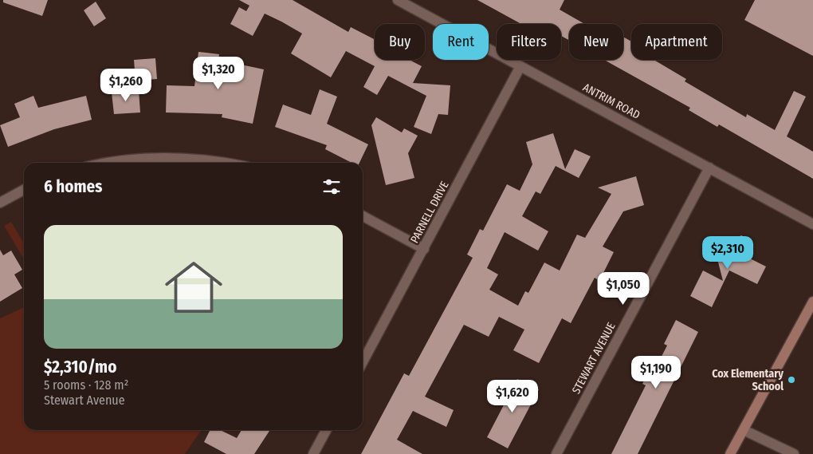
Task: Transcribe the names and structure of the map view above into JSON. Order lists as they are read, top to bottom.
{
  "streets": {
    "street": ["ANTRIM ROAD", "PARNELL DRIVE", "STEWART AVENUE"]
  },
  "crossings": [
    ["ANTRIM ROAD", "PARNELL DRIVE"],
    ["ANTRIM ROAD", "STEWART AVENUE"]
  ],
  "places": ["Cox Elementary School"],
  "page": {
    "chip": [
      "Buy",
      "Rent",
      "Filters",
      "New",
      "Apartment"
    ],
    "price": [
      "$1,320",
      "$1,260",
      "$2,310",
      "$1,050",
      "$1,190",
      "$1,620"
    ],
    "heading": "6 homes",
    "list": [
      {
        "name": "$2,310/mo",
        "note": "5 rooms · 128 m² · Stewart Avenue"
      }
    ]
  }
}
